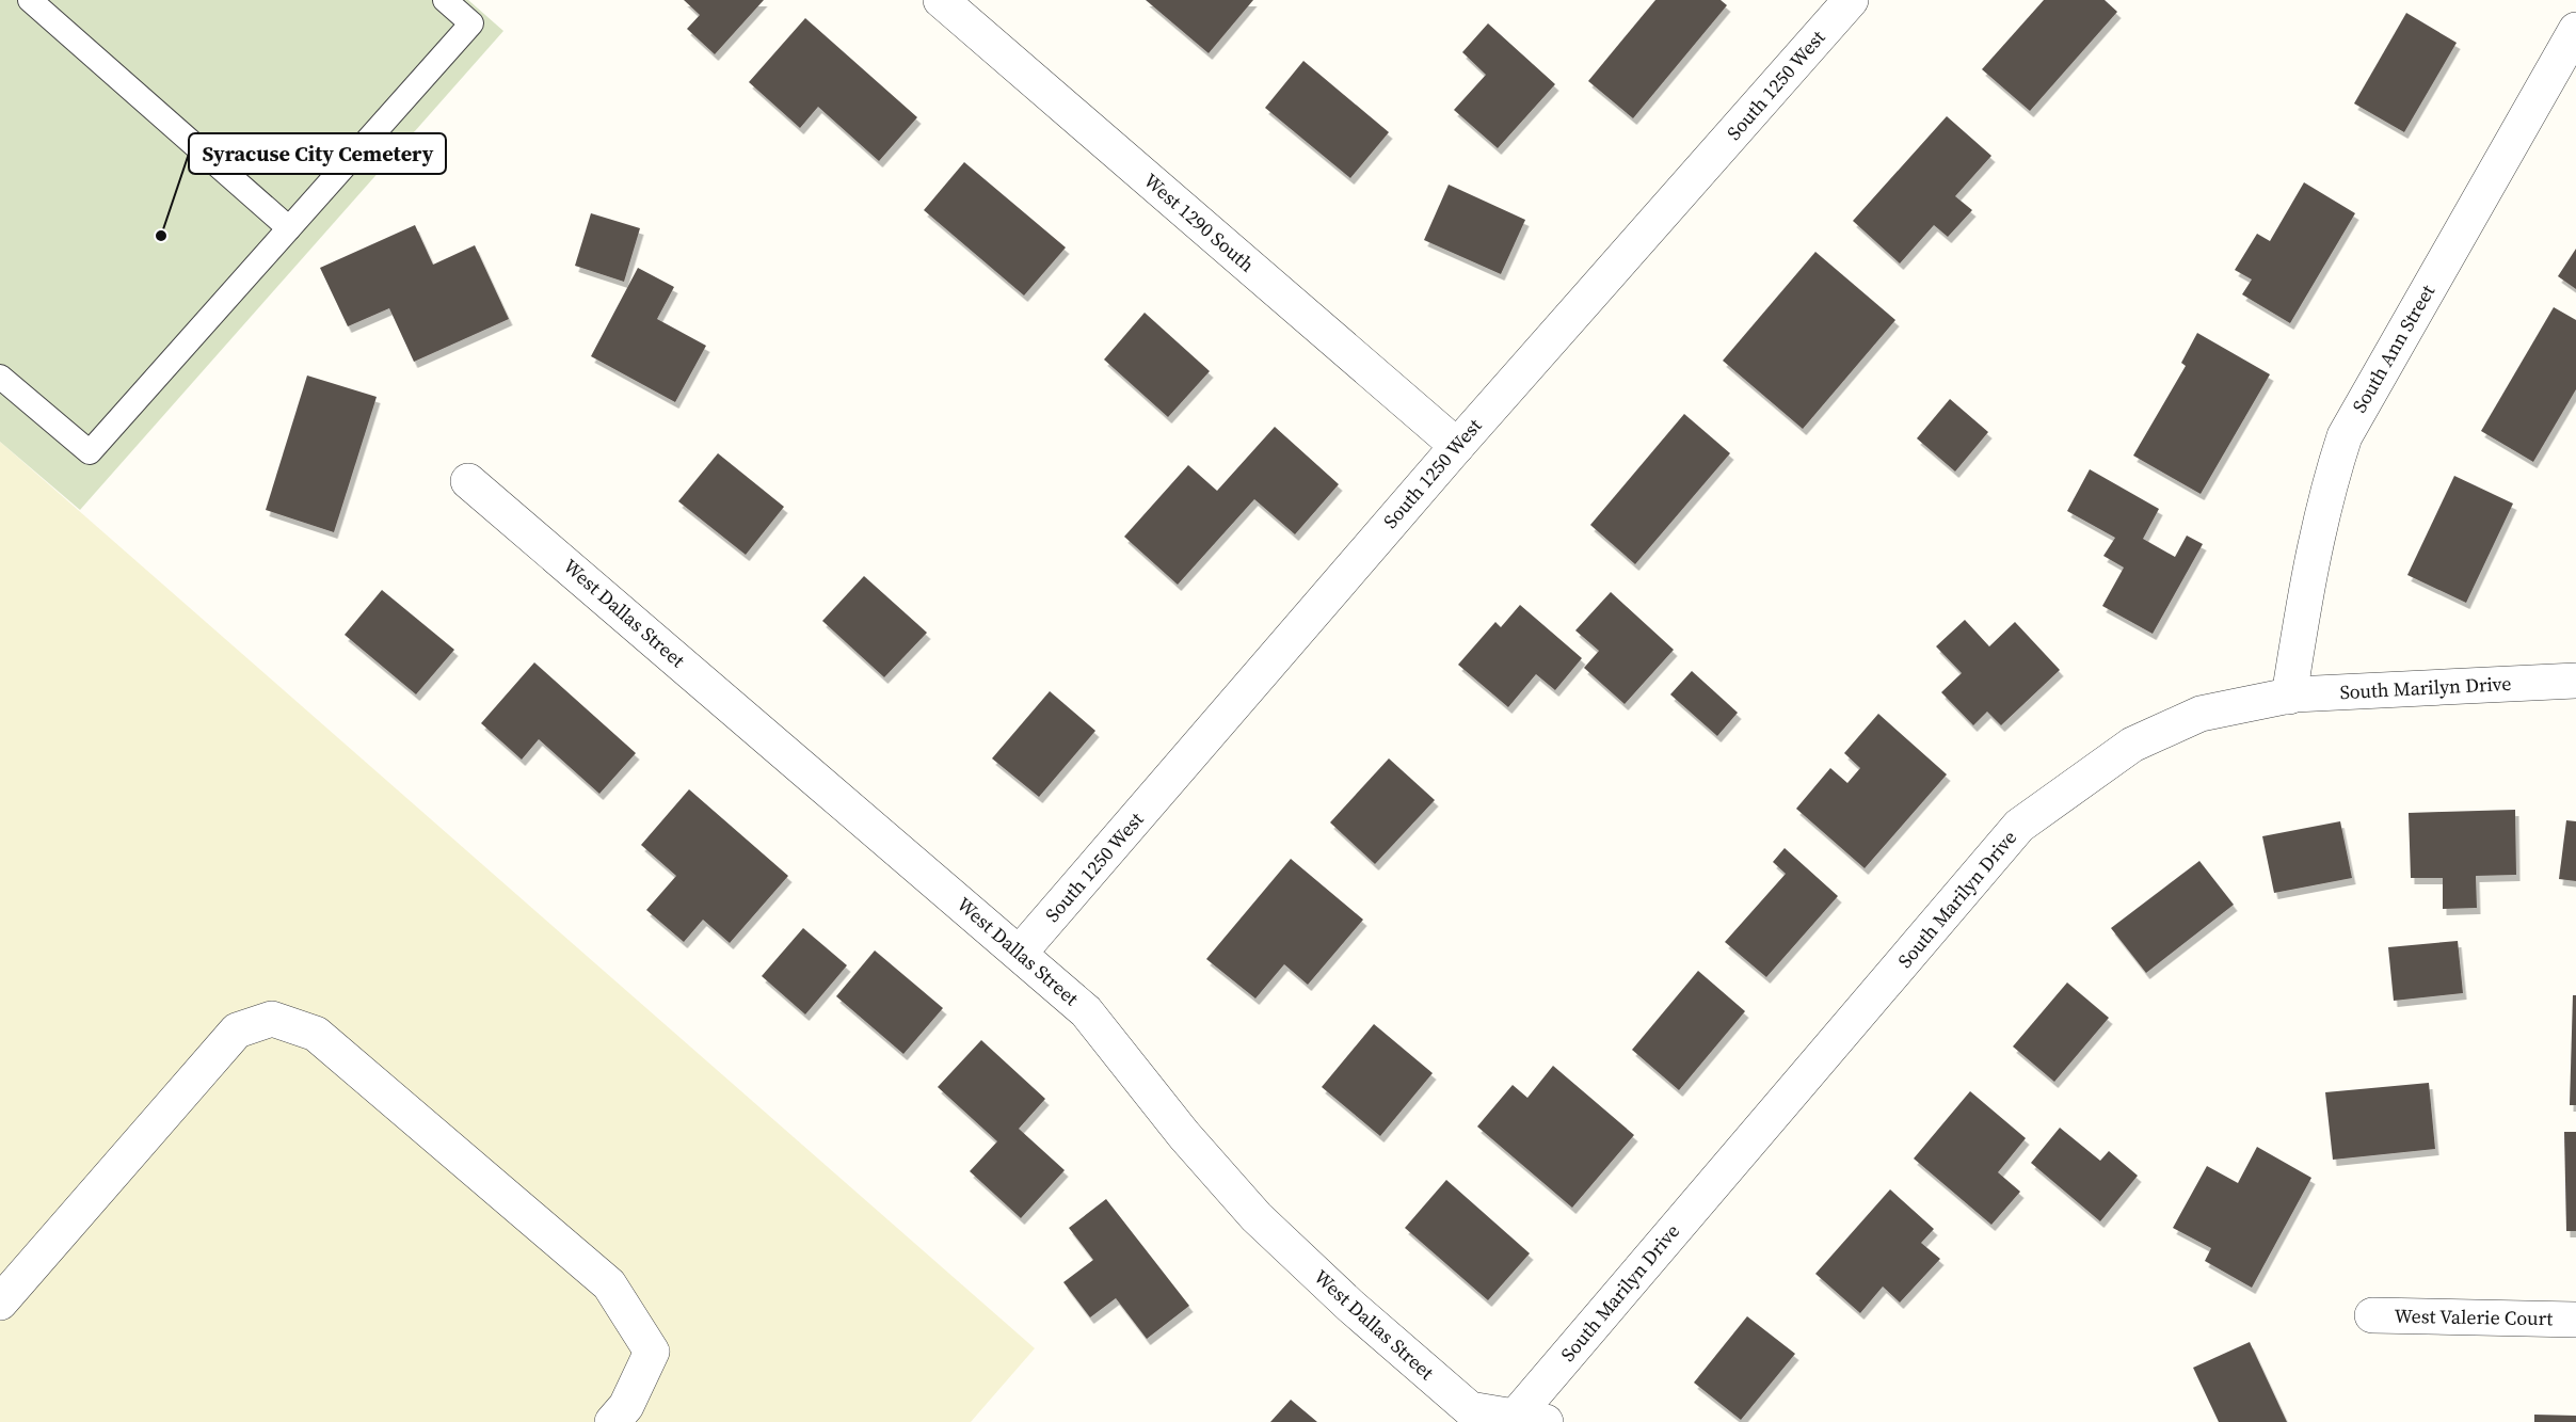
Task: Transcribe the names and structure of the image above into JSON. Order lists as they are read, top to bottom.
{
  "streets": {
    "street": [
      "South 1250 West",
      "West 1290 South",
      "South Ann Street",
      "West Dallas Street",
      "South Marilyn Drive",
      "West Valerie Court"
    ]
  },
  "crossings": [
    ["South 1250 West", "West 1290 South"],
    ["South 1250 West", "West Dallas Street"],
    ["South Ann Street", "South Marilyn Drive"],
    ["West Dallas Street", "South Marilyn Drive"]
  ],
  "places": ["Syracuse City Cemetery"]
}
